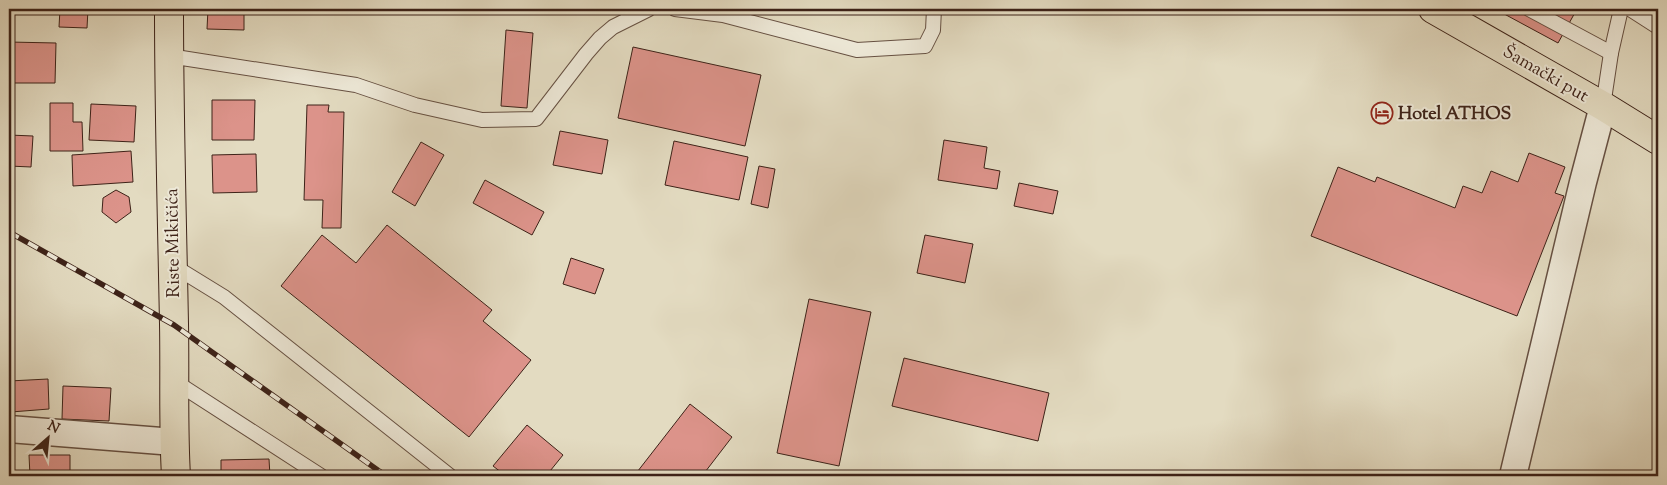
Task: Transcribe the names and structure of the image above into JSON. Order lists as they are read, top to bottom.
{
  "streets": {
    "main road": ["Šamački put", "Riste Mikičića"]
  },
  "places": {
    "hotel": ["Hotel ATHOS"]
  },
  "north": "top right"
}
